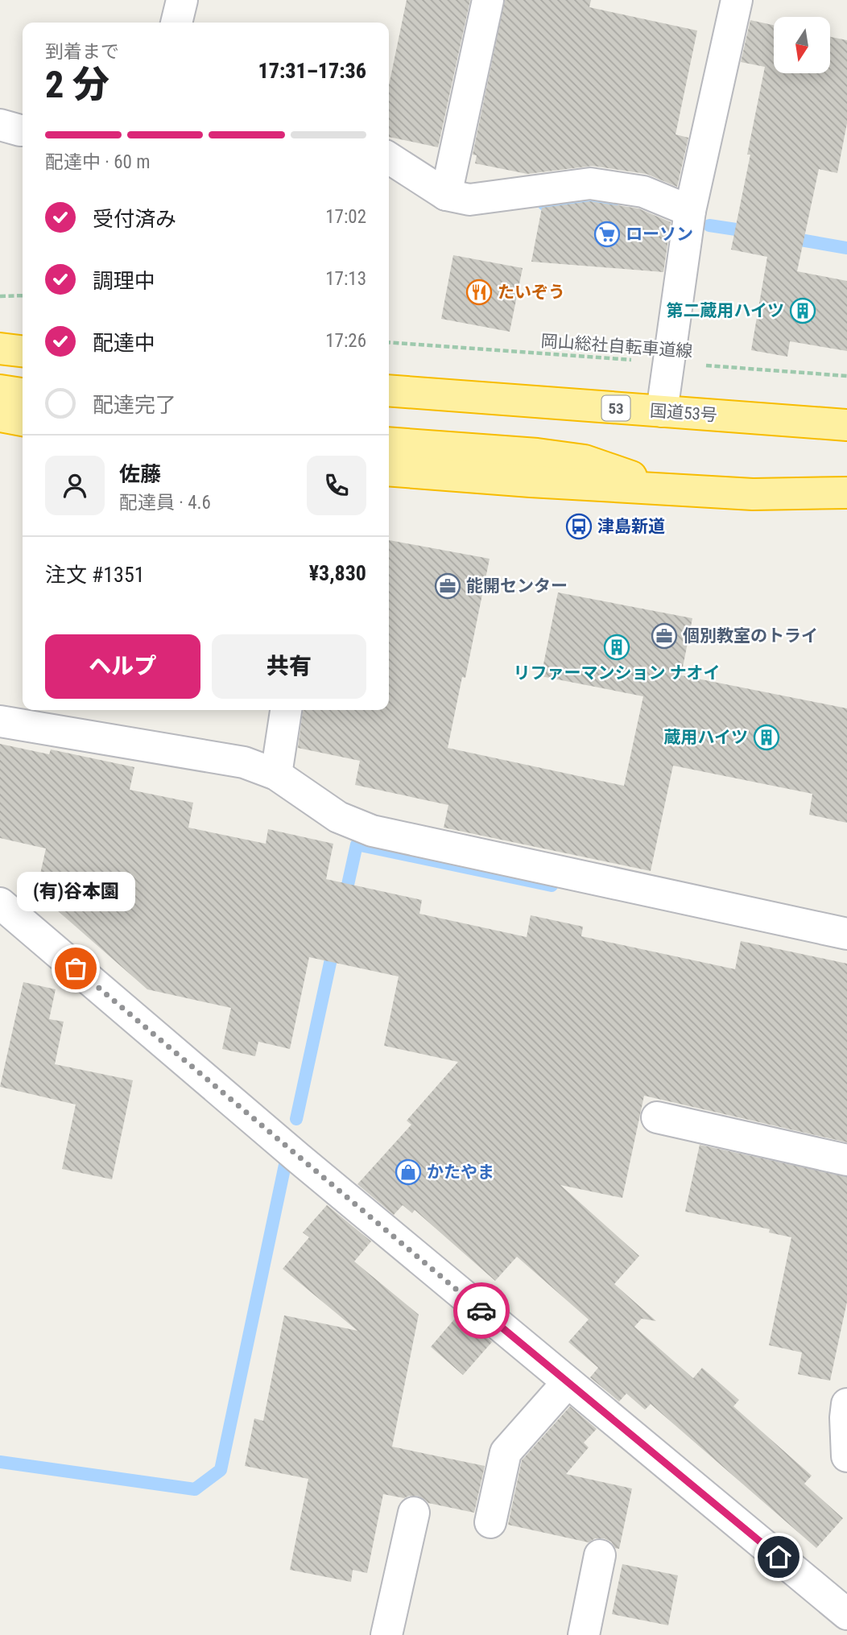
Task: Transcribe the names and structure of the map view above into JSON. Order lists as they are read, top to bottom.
{
  "streets": {
    "highway": ["53", "国道53号"],
    "path": ["岡山総社自転車道線"]
  },
  "places": {
    "supermarket": ["ローソン"],
    "restaurant": ["たいぞう"],
    "building": ["第二蔵用ハイツ", "リファーマンション ナオイ", "蔵用ハイツ"],
    "bus stop": ["津島新道"],
    "office": ["能開センター", "個別教室のトライ"],
    "other": ["(有)谷本園"],
    "shop": ["かたやま"]
  },
  "north": "bottom",
  "page": {
    "heading": ["2 分", "到着まで", "17:31–17:36"],
    "panel": [
      "佐藤",
      "配達員 · 4.6",
      "注文 #1351",
      "¥3,830"
    ],
    "bar": "配達中 · 60 m",
    "list": [
      ["受付済み", "17:02"],
      ["調理中", "17:13"],
      ["配達中", "17:26"],
      "配達完了"
    ],
    "buttons": ["ヘルプ", "共有"],
    "bubble": "(有)谷本園"
  }
}
